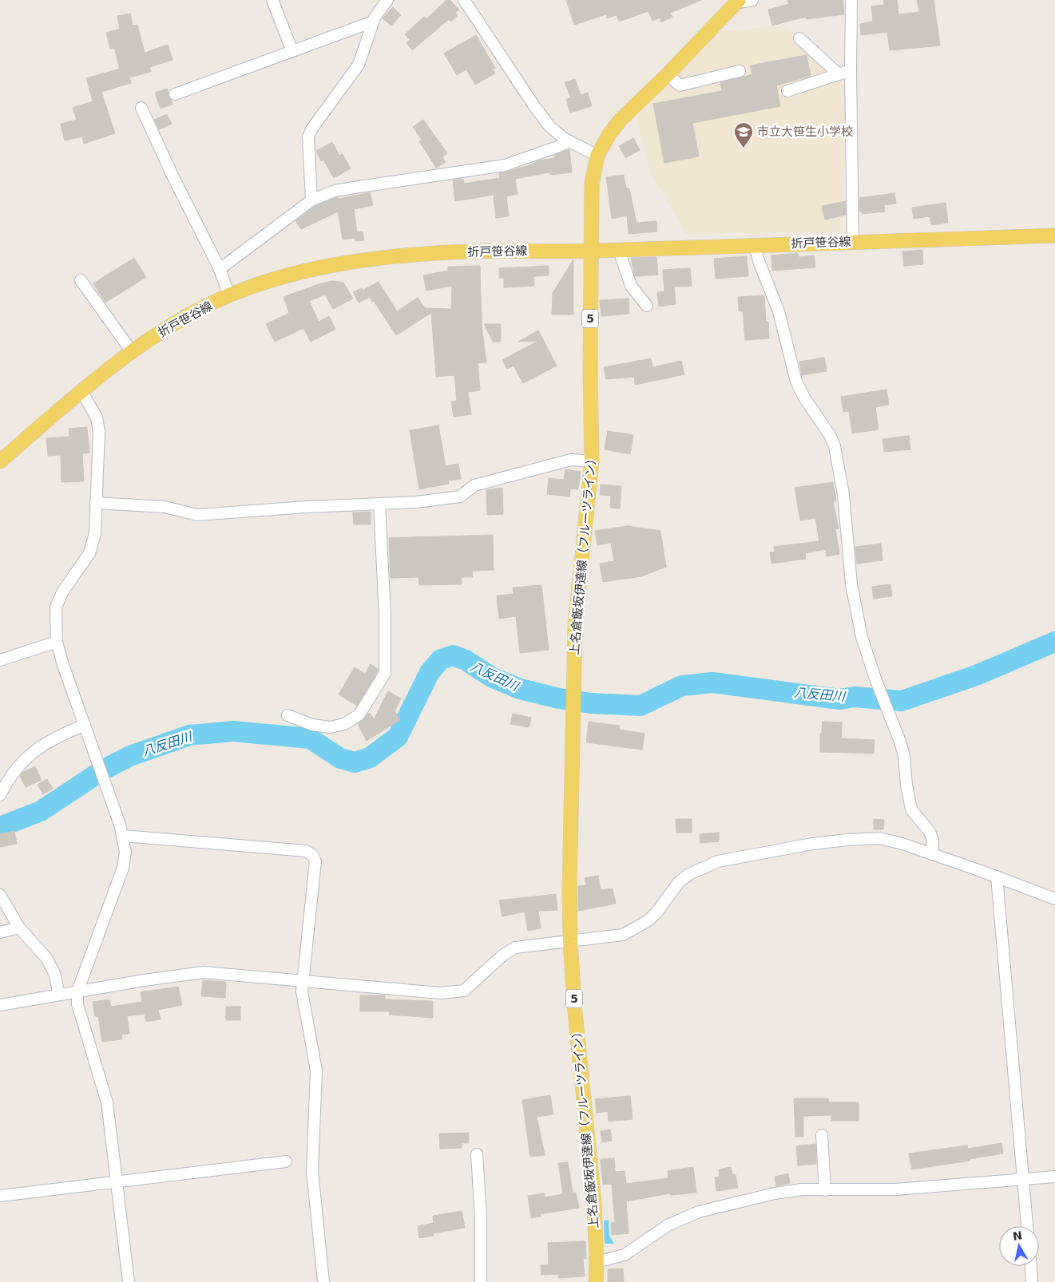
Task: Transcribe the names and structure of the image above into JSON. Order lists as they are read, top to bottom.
{
  "streets": {
    "main road": ["折戸笹谷線", "5", "上名倉飯坂伊達線（フルーツライン）"]
  },
  "crossings": [
    ["折戸笹谷線", "上名倉飯坂伊達線（フルーツライン）"]
  ],
  "water": ["八反田川"],
  "places": {
    "school or university": ["市立大笹生小学校"]
  },
  "north": "top"
}
